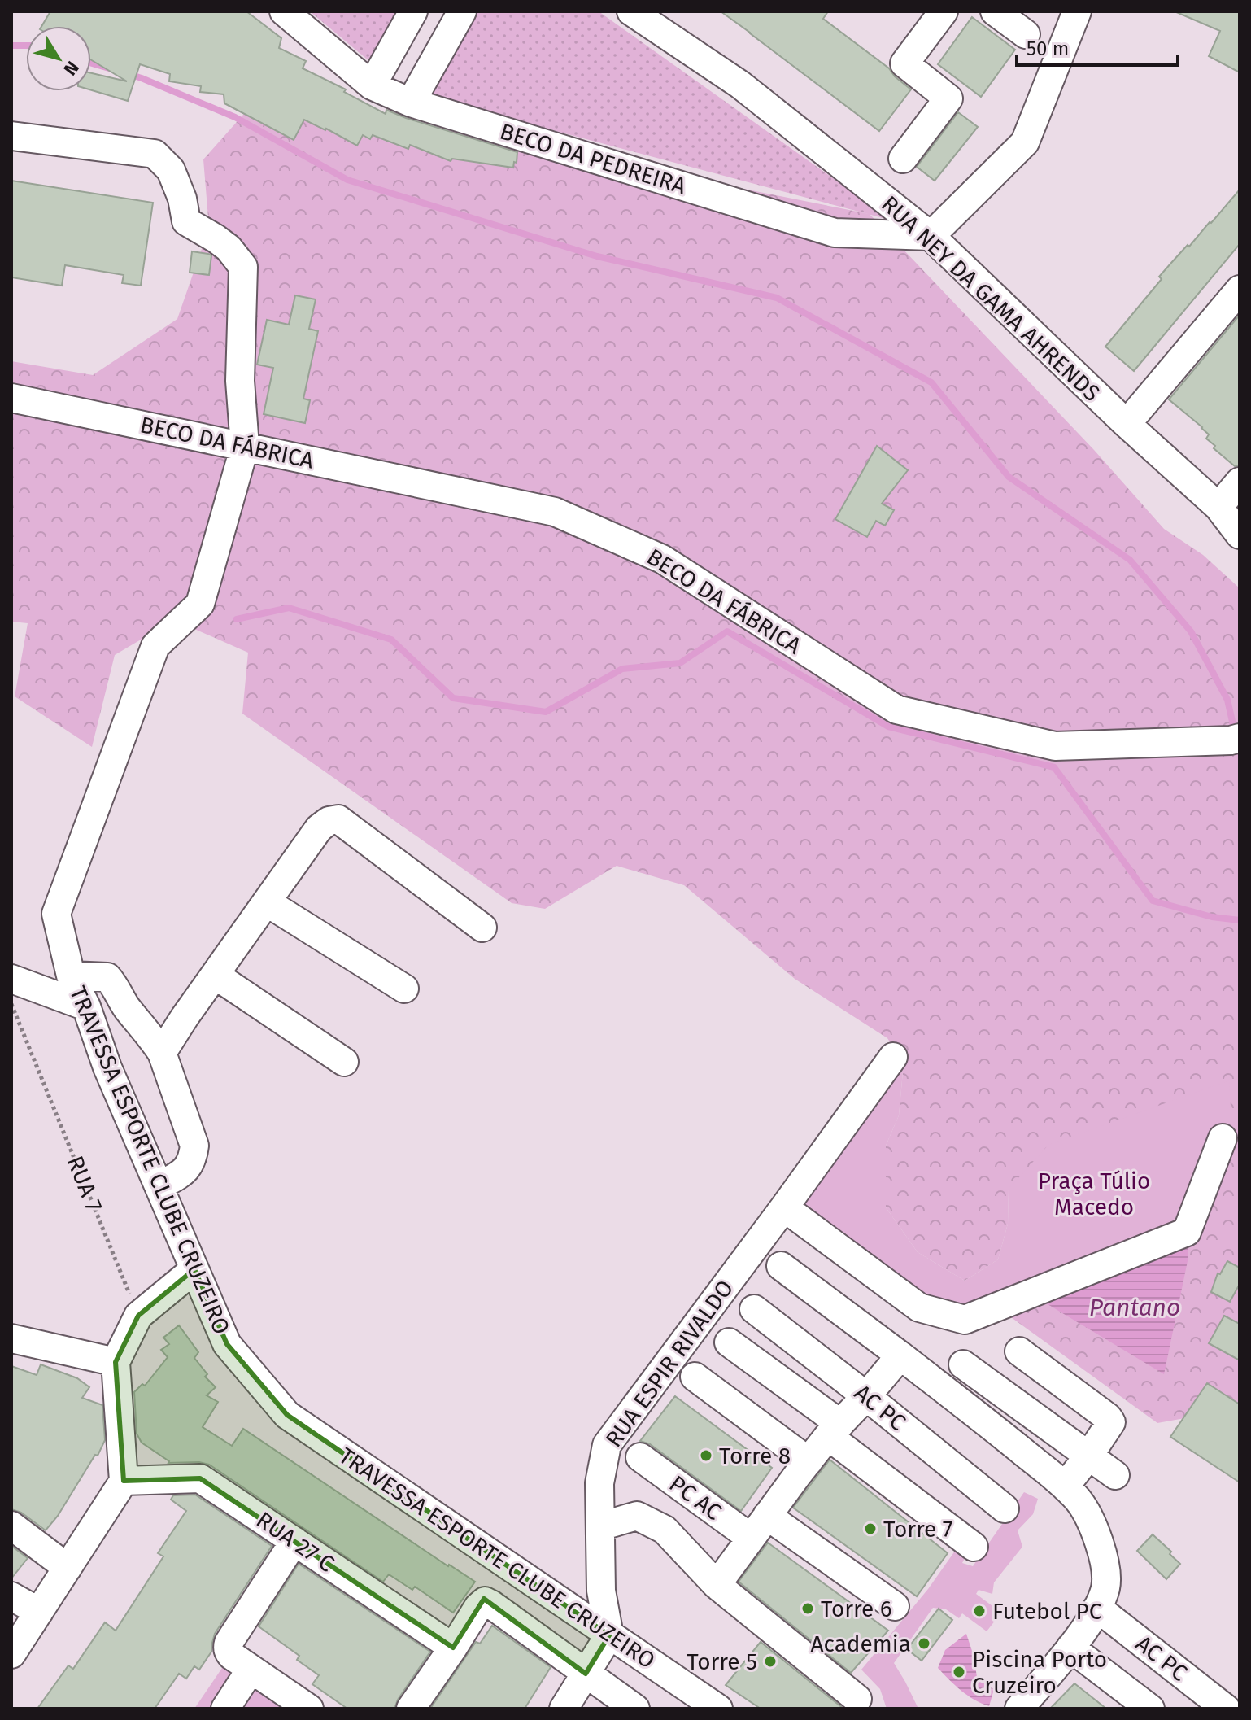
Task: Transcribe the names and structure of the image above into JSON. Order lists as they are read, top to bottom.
{
  "streets": {
    "street": [
      "BECO DA PEDREIRA",
      "RUA NEY DA GAMA AHRENDS",
      "BECO DA FÁBRICA",
      "TRAVESSA ESPORTE CLUBE CRUZEIRO",
      "RUA ESPIR RIVALDO",
      "AC PC",
      "PC AC",
      "RUA 27 C"
    ],
    "path": ["RUA 7"]
  },
  "crossings": [
    ["BECO DA PEDREIRA", "RUA NEY DA GAMA AHRENDS"],
    ["BECO DA FÁBRICA", "TRAVESSA ESPORTE CLUBE CRUZEIRO"],
    ["TRAVESSA ESPORTE CLUBE CRUZEIRO", "RUA ESPIR RIVALDO"]
  ],
  "water": ["Pantano"],
  "parks": ["Praça Túlio Macedo"],
  "places": [
    "Torre 8",
    "Torre 7",
    "Torre 6",
    "Futebol PC",
    "Academia",
    "Torre 5",
    "Piscina Porto Cruzeiro"
  ],
  "scale_bar": "50 m",
  "north": "bottom right"
}
